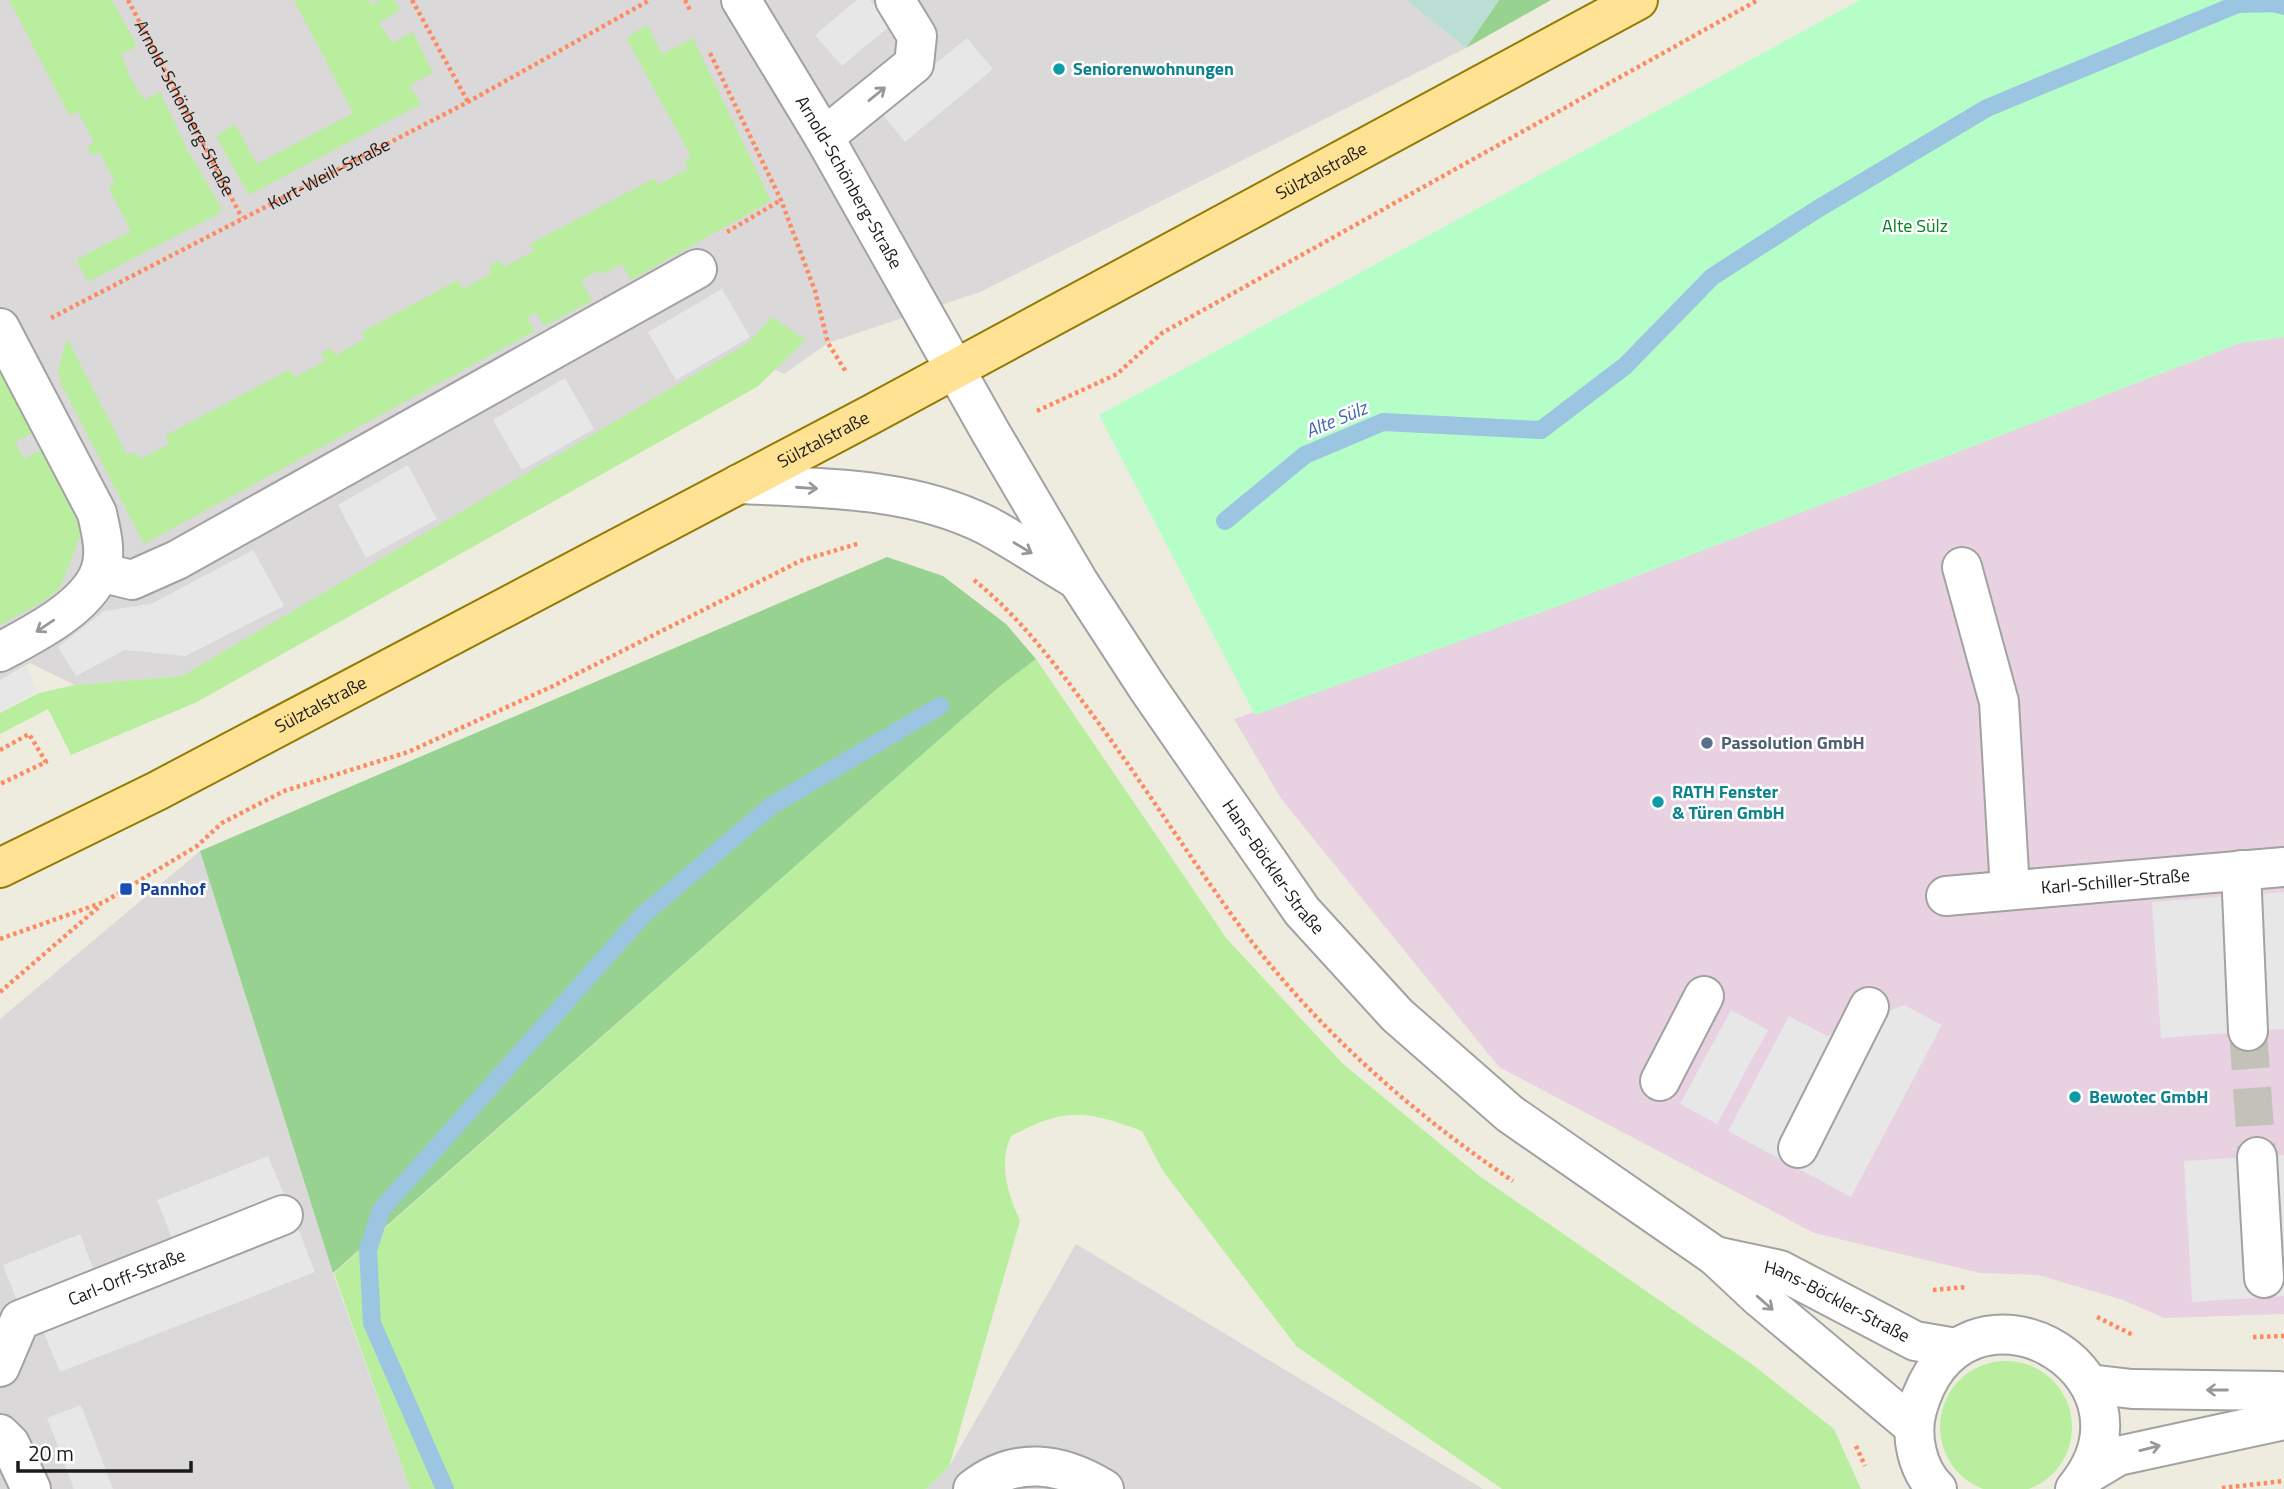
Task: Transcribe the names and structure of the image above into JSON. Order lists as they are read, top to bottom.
{
  "streets": {
    "main road": ["Sülztalstraße"],
    "street": [
      "Arnold-Schönberg-Straße",
      "Hans-Böckler-Straße",
      "Karl-Schiller-Straße",
      "Carl-Orff-Straße"
    ],
    "path": ["Kurt-Weill-Straße"]
  },
  "crossings": [
    ["Arnold-Schönberg-Straße", "Sülztalstraße"],
    ["Arnold-Schönberg-Straße", "Kurt-Weill-Straße"],
    ["Arnold-Schönberg-Straße", "Hans-Böckler-Straße"],
    ["Sülztalstraße", "Hans-Böckler-Straße"]
  ],
  "water": ["Alte Sülz"],
  "parks": ["Alte Sülz"],
  "places": {
    "other": [
      "Seniorenwohnungen",
      "Passolution GmbH",
      "RATH Fenster & Türen GmbH",
      "Bewotec GmbH"
    ],
    "transit": ["Pannhof"]
  },
  "scale_bar": "20 m"
}
